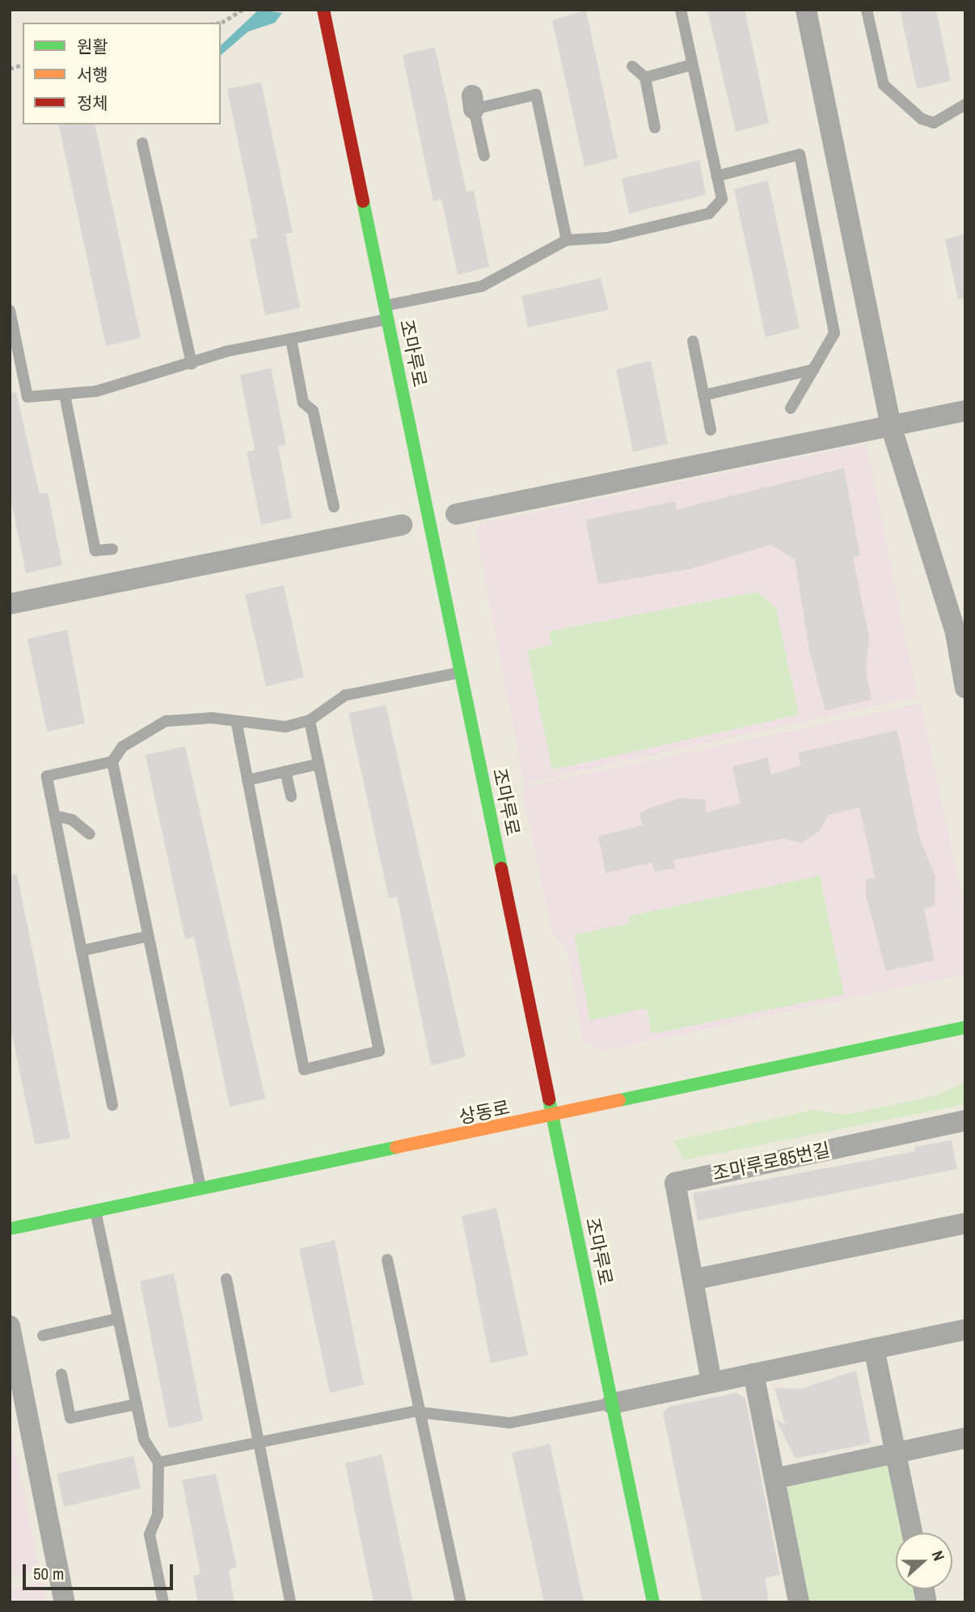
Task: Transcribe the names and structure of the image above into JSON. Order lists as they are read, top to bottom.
{
  "streets": {
    "street": ["조마루로", "상동로", "조마루로85번길"]
  },
  "crossings": [
    ["조마루로", "상동로"]
  ],
  "legend": ["원활", "서행", "정체"],
  "scale_bar": "50 m",
  "north": "right"
}
